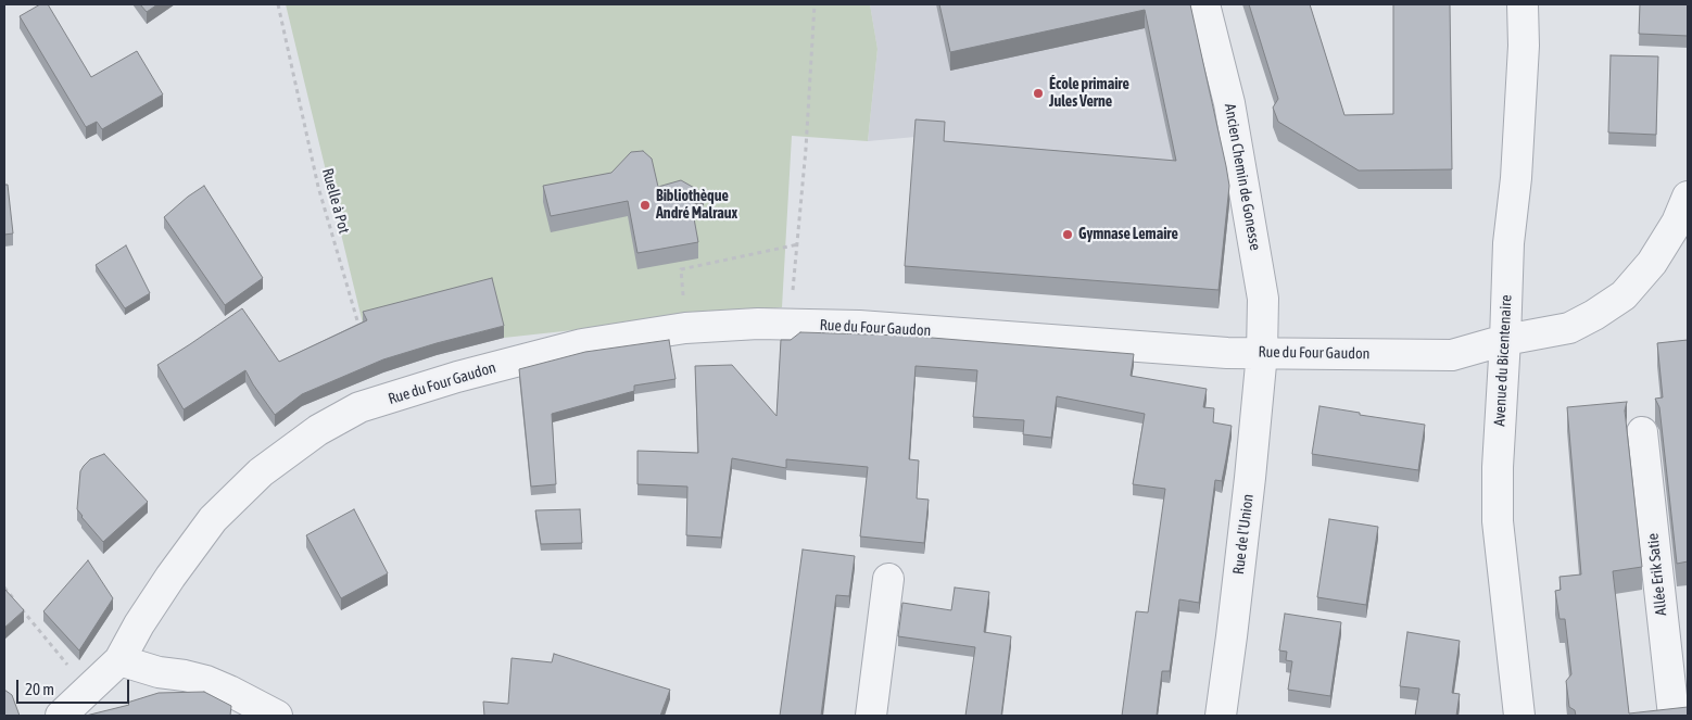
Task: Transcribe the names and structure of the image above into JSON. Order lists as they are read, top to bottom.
{
  "streets": {
    "street": [
      "Ancien Chemin de Gonesse",
      "Rue du Four Gaudon",
      "Avenue du Bicentenaire",
      "Rue de l'Union",
      "Allée Erik Satie"
    ],
    "path": ["Ruelle à Pot"]
  },
  "crossings": [
    ["Ancien Chemin de Gonesse", "Rue du Four Gaudon"],
    ["Ancien Chemin de Gonesse", "Rue de l'Union"],
    ["Rue du Four Gaudon", "Avenue du Bicentenaire"],
    ["Rue du Four Gaudon", "Rue de l'Union"]
  ],
  "places": ["École primaire Jules Verne", "Bibliothèque André Malraux", "Gymnase Lemaire"],
  "scale_bar": "20 m"
}
